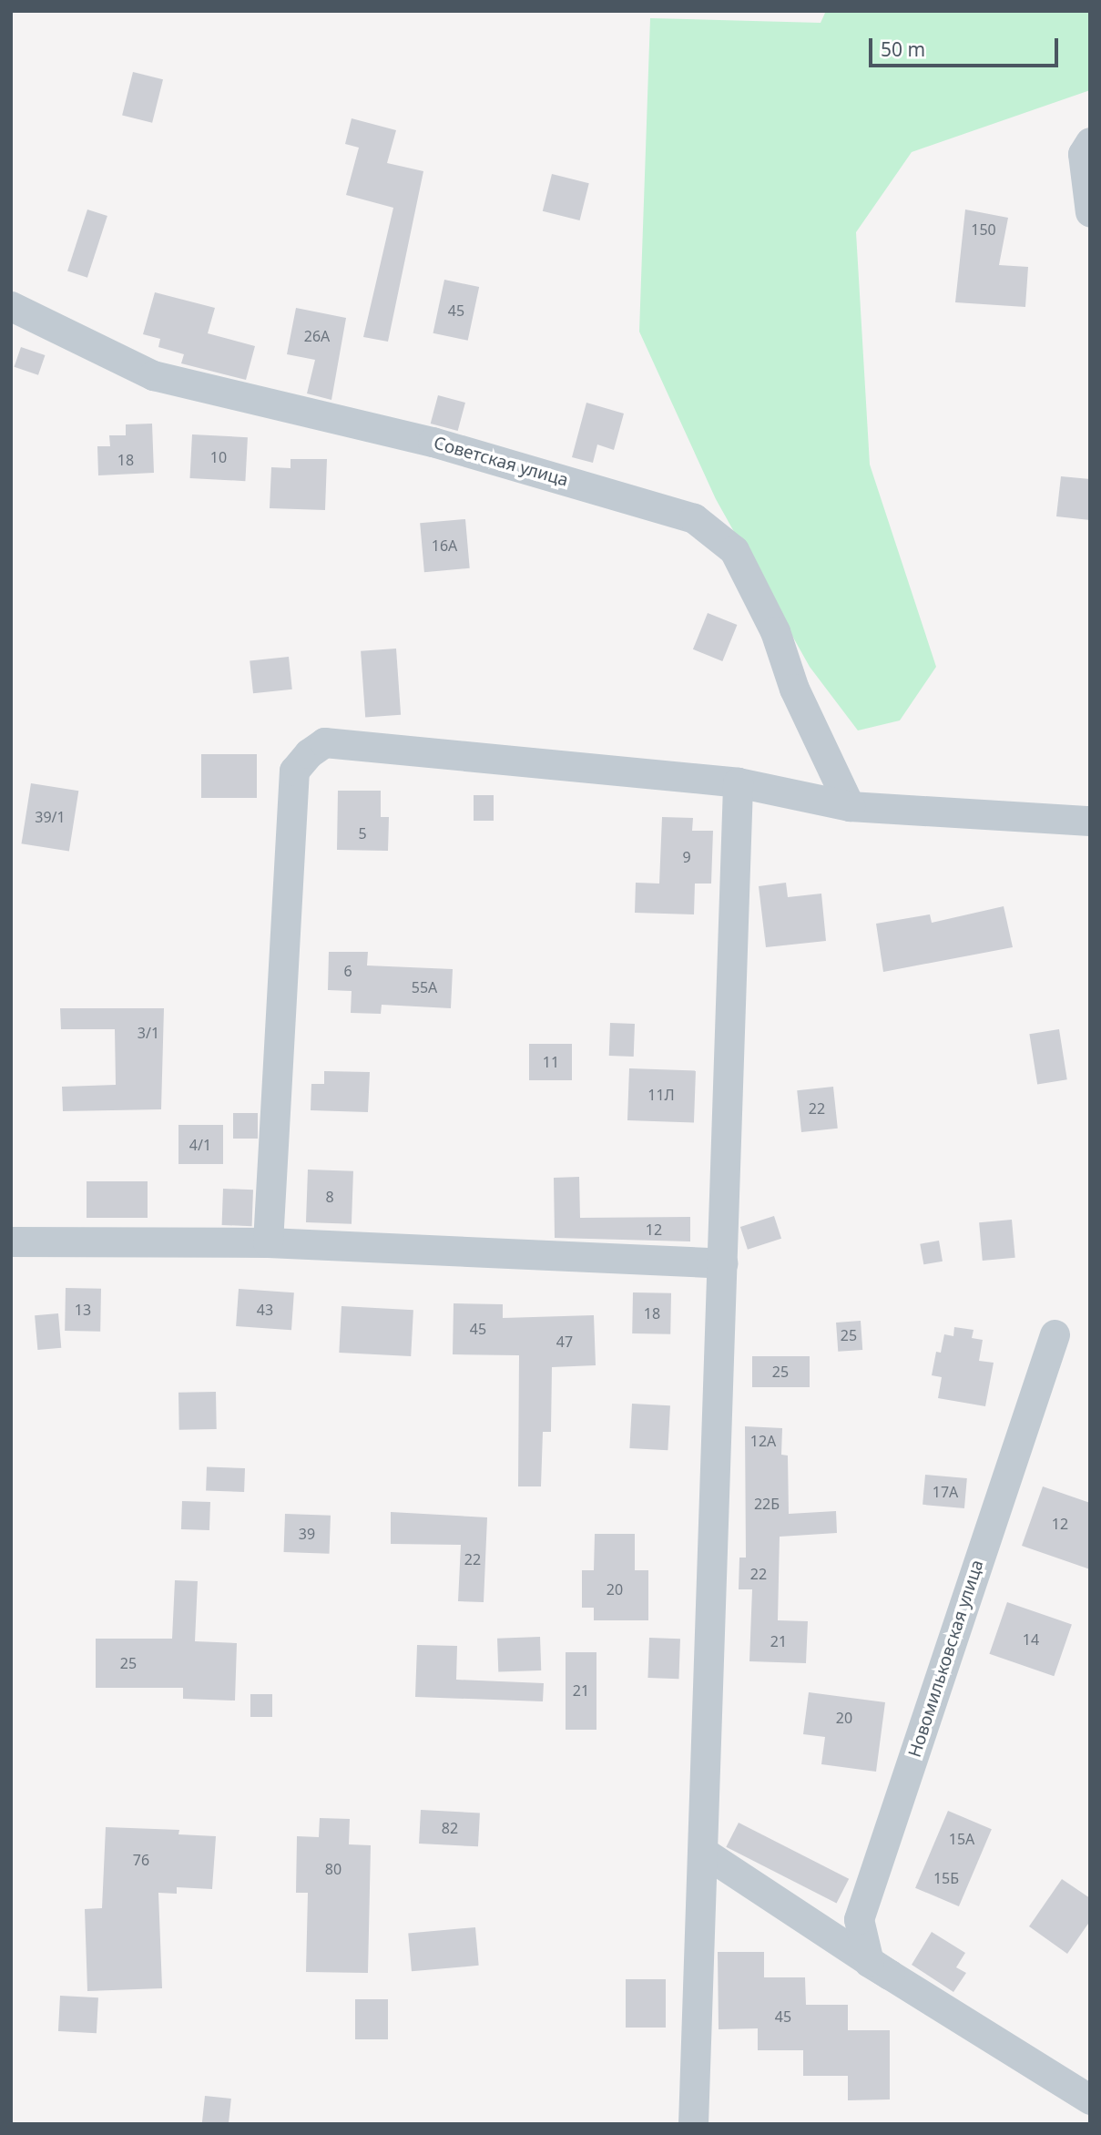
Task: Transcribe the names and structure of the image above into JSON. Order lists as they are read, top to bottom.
{
  "streets": {
    "street": ["Советская улица", "Новомильковская улица"]
  },
  "house_numbers": [
    "150",
    "45",
    "26А",
    "10",
    "18",
    "16А",
    "39/1",
    "5",
    "9",
    "6",
    "55А",
    "3/1",
    "11",
    "11Л",
    "22",
    "4/1",
    "8",
    "12",
    "13",
    "43",
    "18",
    "45",
    "25",
    "47",
    "25",
    "12А",
    "17А",
    "22Б",
    "12",
    "39",
    "22",
    "22",
    "20",
    "14",
    "21",
    "25",
    "21",
    "20",
    "82",
    "15А",
    "76",
    "80",
    "15Б",
    "45"
  ],
  "scale_bar": "50 m"
}
